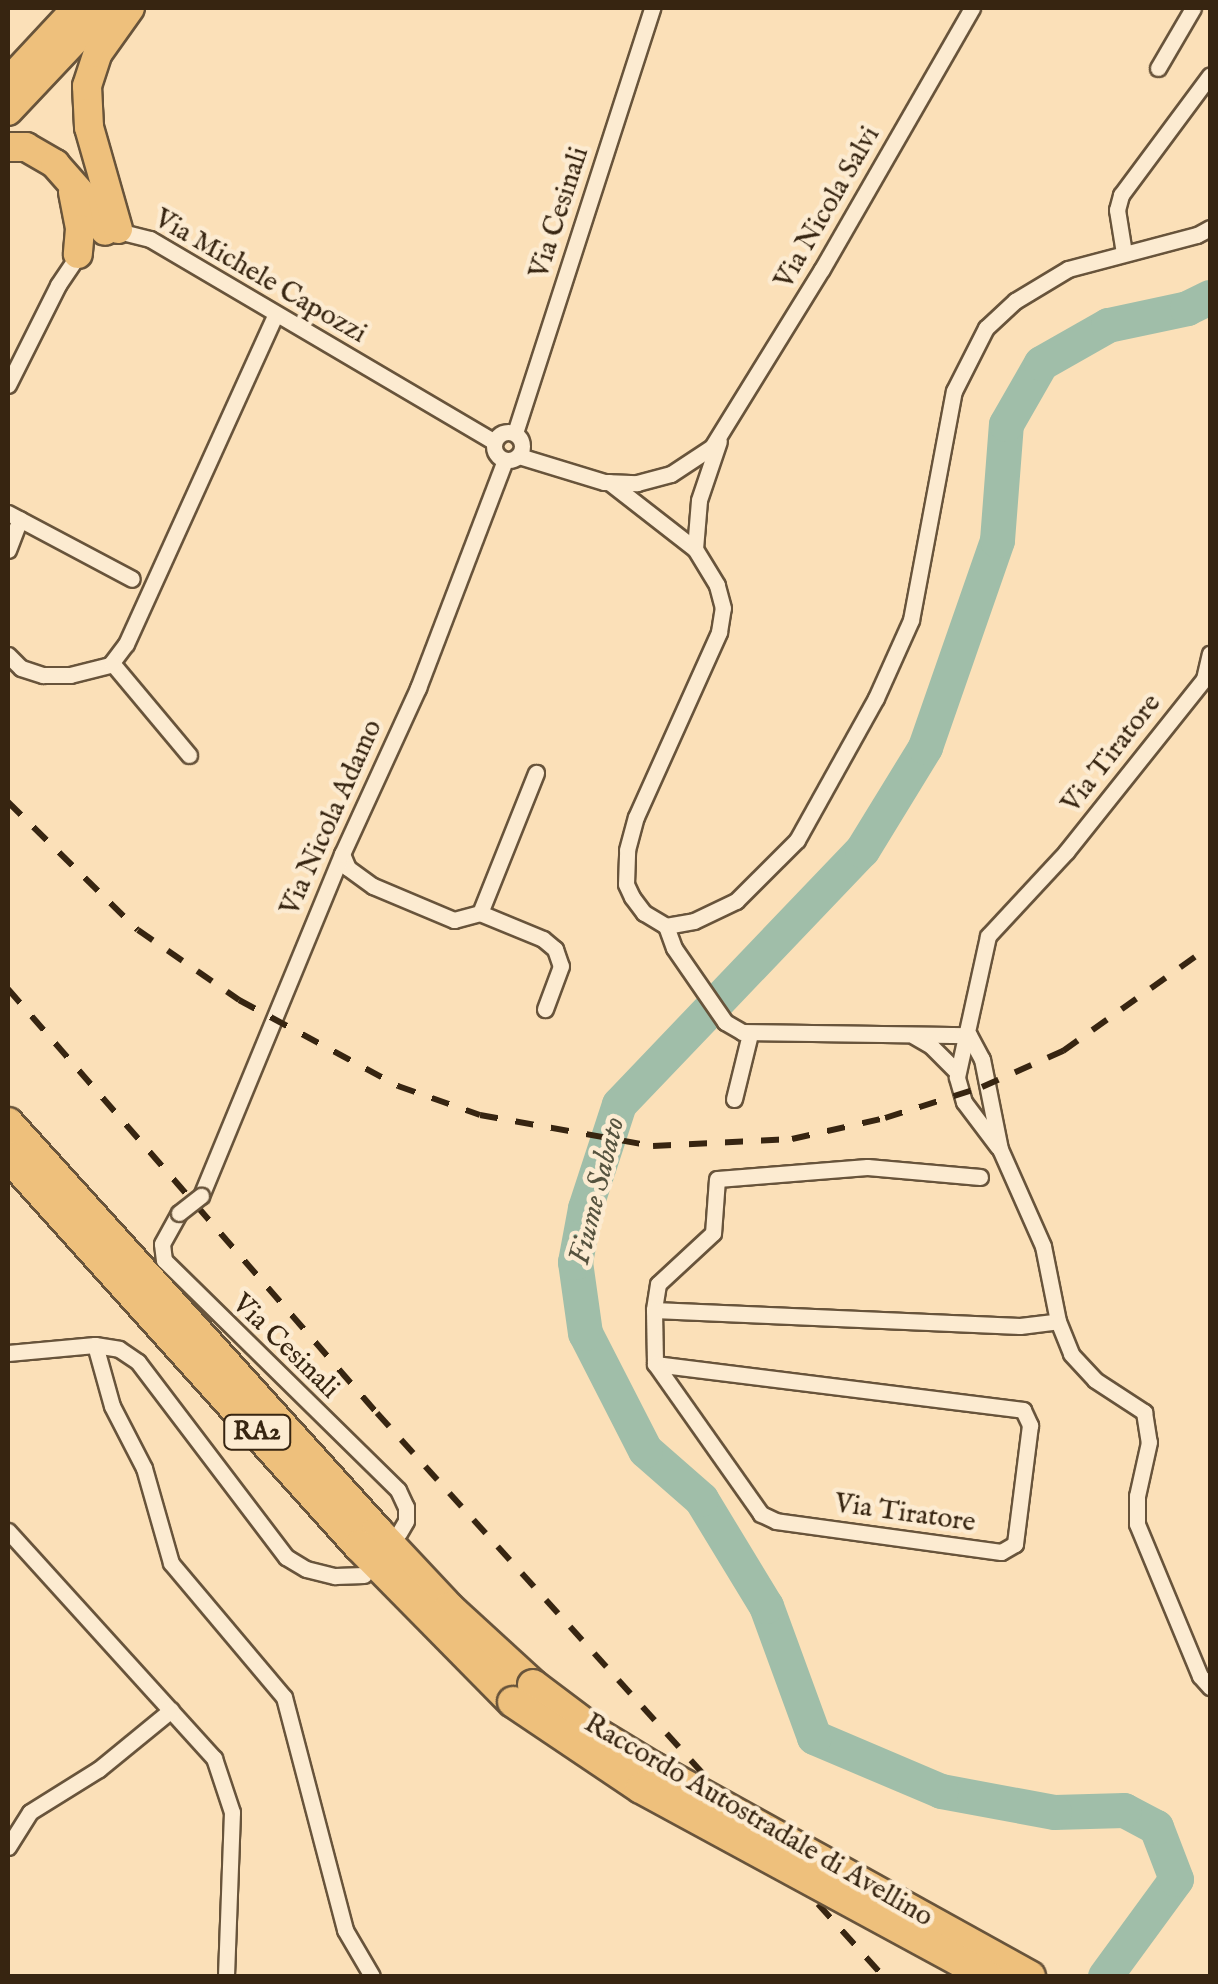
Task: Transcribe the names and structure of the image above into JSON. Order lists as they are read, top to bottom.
{
  "streets": {
    "highway": ["RA2", "Raccordo Autostradale di Avellino"],
    "street": [
      "Via Nicola Salvi",
      "Via Cesinali",
      "Via Michele Capozzi",
      "Via Tiratore",
      "Via Nicola Adamo"
    ]
  },
  "crossings": [
    ["Via Cesinali", "Via Michele Capozzi"],
    ["Via Cesinali", "Via Nicola Adamo"],
    ["Via Michele Capozzi", "Via Nicola Adamo"]
  ],
  "water": ["Fiume Sabato"]
}
